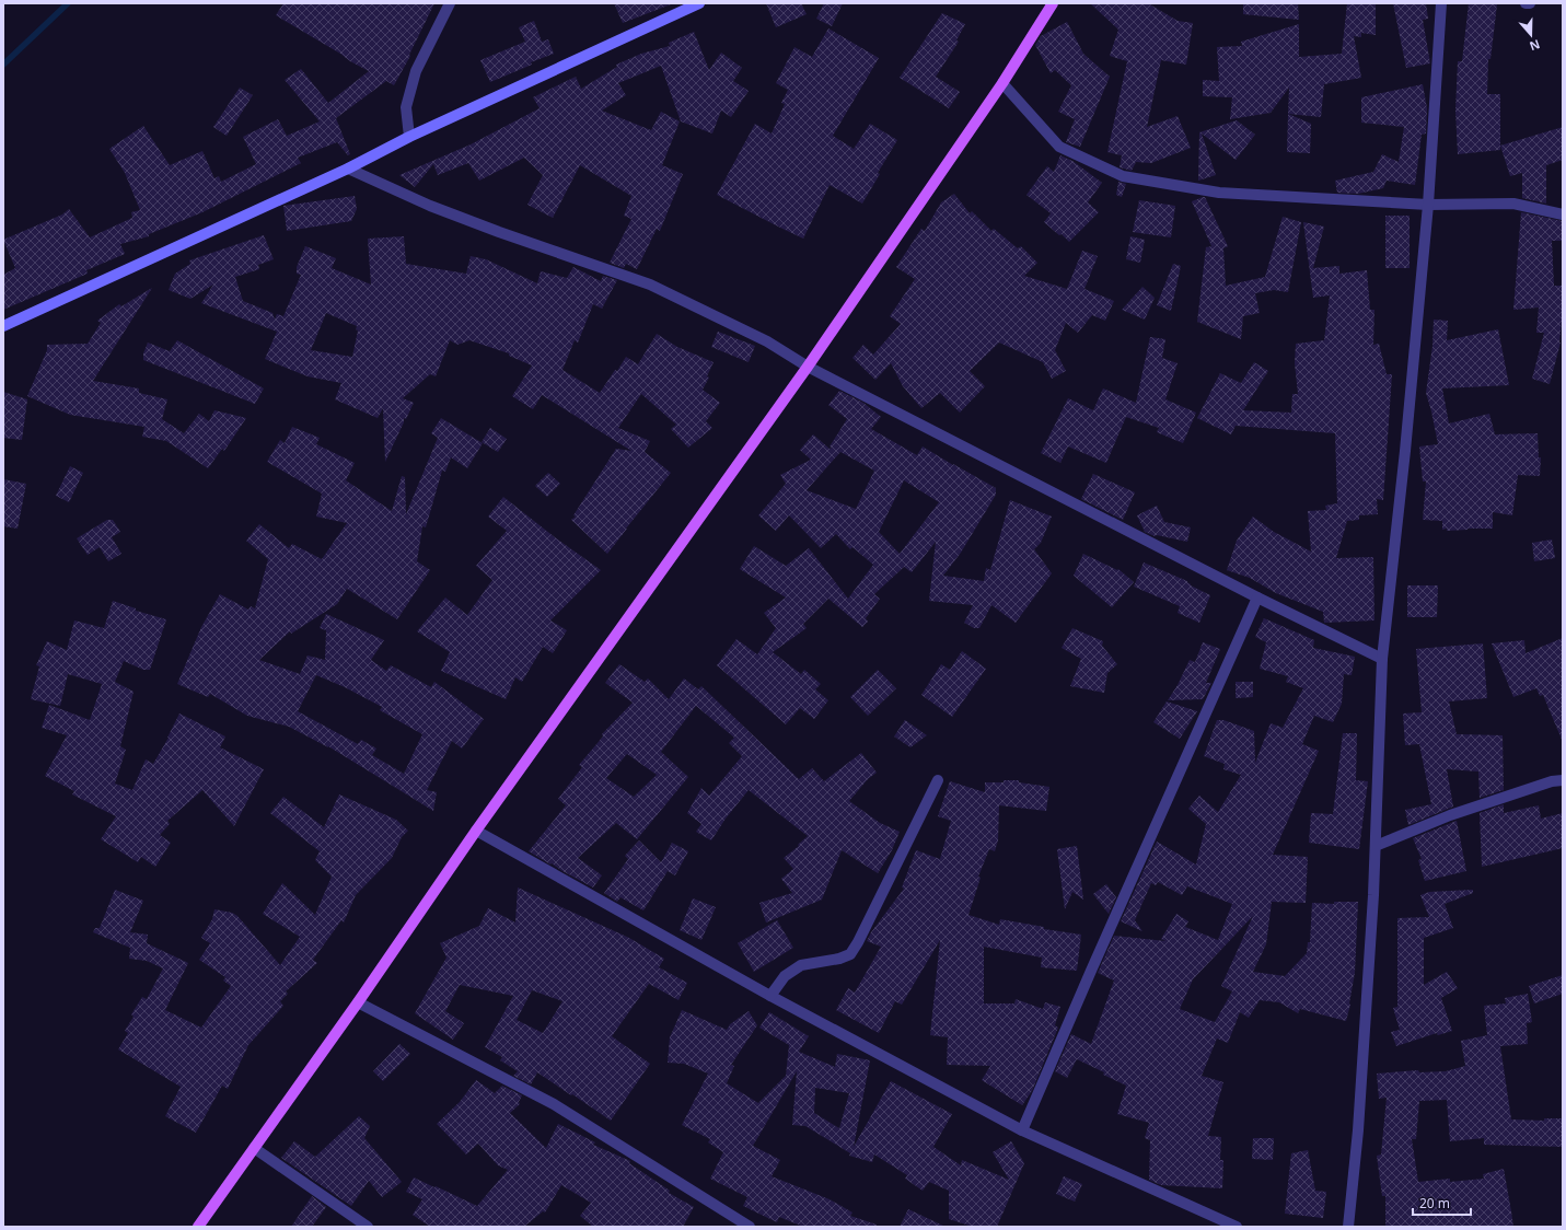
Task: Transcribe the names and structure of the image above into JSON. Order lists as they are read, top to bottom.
{
  "scale_bar": "20 m",
  "north": "bottom"
}
